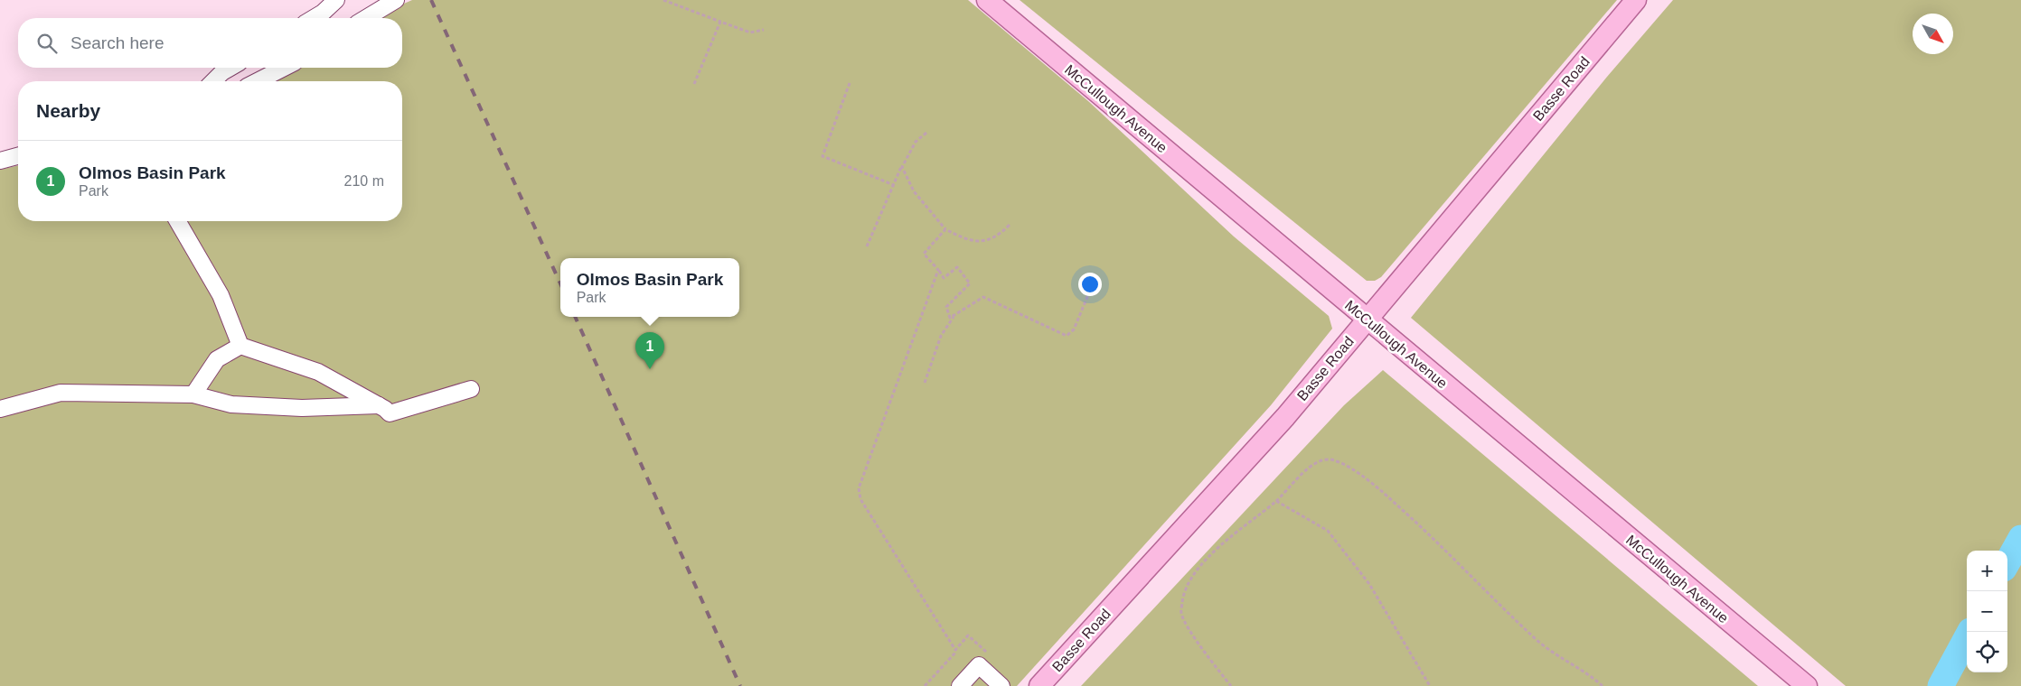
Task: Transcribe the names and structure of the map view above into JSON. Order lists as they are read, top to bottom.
{
  "streets": {
    "main road": ["Basse Road", "McCullough Avenue"]
  },
  "crossings": [
    ["Basse Road", "McCullough Avenue"]
  ],
  "north": "bottom right",
  "page": {
    "search": "Search here",
    "heading": "Nearby",
    "list": [
      {
        "mark": "1",
        "name": "Olmos Basin Park",
        "note": "Park",
        "value": "210 m"
      }
    ],
    "popup": ["Olmos Basin Park", "Park"],
    "pins": "1",
    "map_buttons": ["+", "−"]
  }
}
